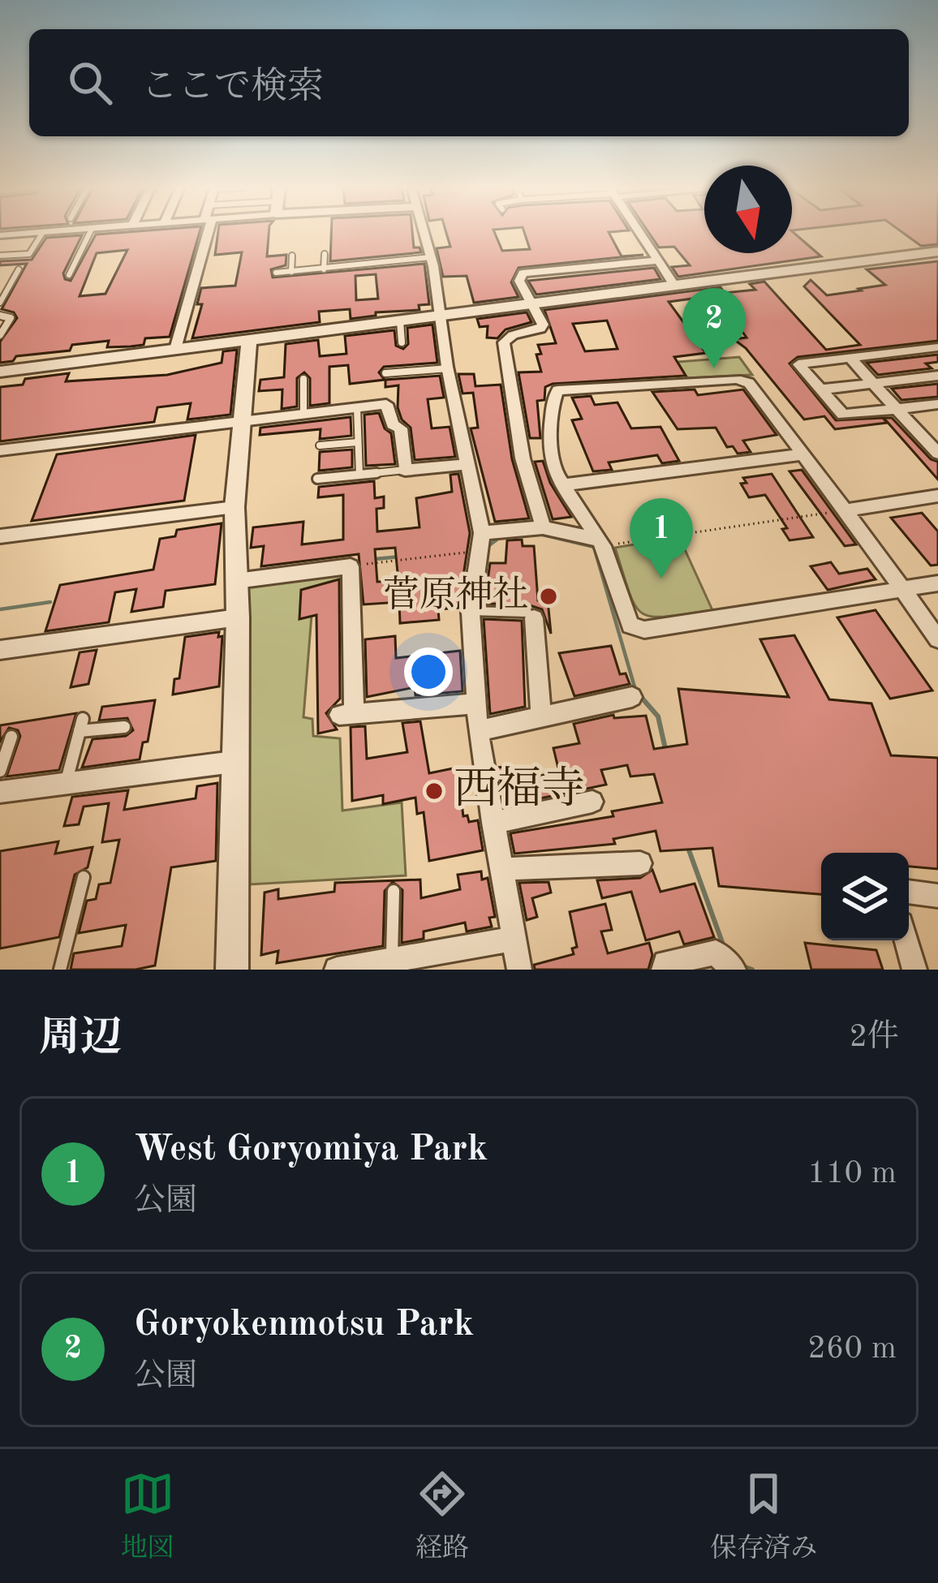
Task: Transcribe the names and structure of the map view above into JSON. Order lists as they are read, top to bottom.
{
  "places": ["菅原神社", "西福寺"],
  "north": "bottom",
  "page": {
    "search": "ここで検索",
    "pins": ["2", "1"],
    "heading": ["周辺", "2件"],
    "list": [
      {
        "mark": "1",
        "name": "West Goryomiya Park",
        "note": "公園",
        "value": "110 m"
      },
      {
        "mark": "2",
        "name": "Goryokenmotsu Park",
        "note": "公園",
        "value": "260 m"
      }
    ],
    "nav": ["地図", "経路", "保存済み"]
  }
}
